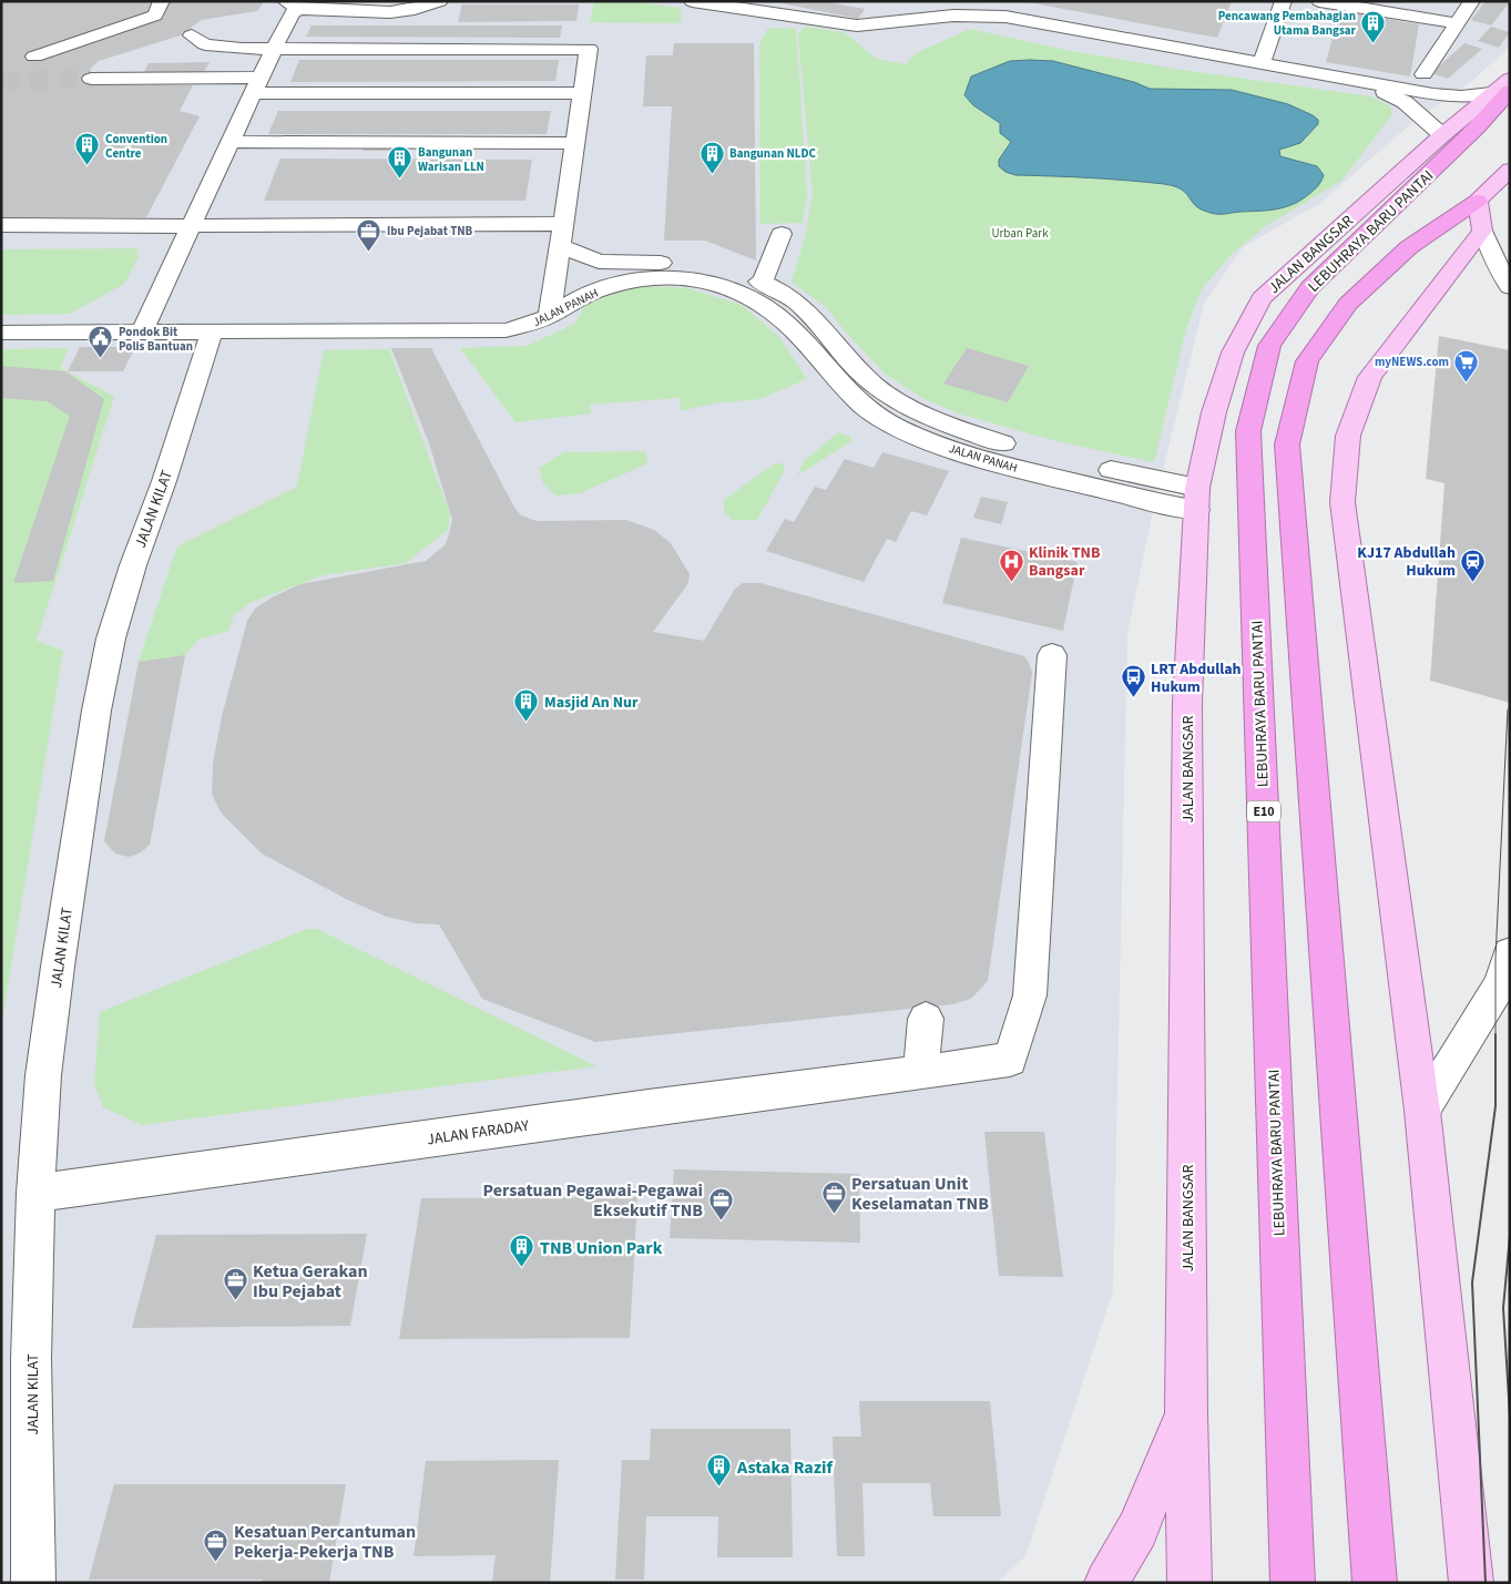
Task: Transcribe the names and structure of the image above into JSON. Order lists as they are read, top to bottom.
{
  "streets": {
    "highway": ["LEBUHRAYA BARU PANTAI", "E10"],
    "main road": ["JALAN BANGSAR"],
    "street": ["JALAN PANAH", "JALAN KILAT", "JALAN FARADAY"]
  },
  "crossings": [
    ["LEBUHRAYA BARU PANTAI", "JALAN BANGSAR"],
    ["JALAN BANGSAR", "JALAN PANAH"],
    ["JALAN PANAH", "JALAN KILAT"],
    ["JALAN KILAT", "JALAN FARADAY"]
  ],
  "parks": ["Urban Park"],
  "places": {
    "building": [
      "Pencawang Pembahagian Utama Bangsar",
      "Convention Centre",
      "Bangunan NLDC",
      "Bangunan Warisan LLN",
      "Masjid An Nur",
      "TNB Union Park",
      "Astaka Razif"
    ],
    "office": [
      "Ibu Pejabat TNB",
      "Persatuan Unit Keselamatan TNB",
      "Persatuan Pegawai-Pegawai Eksekutif TNB",
      "Ketua Gerakan Ibu Pejabat",
      "Kesatuan Percantuman Pekerja-Pekerja TNB"
    ],
    "public building": ["Pondok Bit Polis Bantuan"],
    "supermarket": ["myNEWS.com"],
    "hospital": ["Klinik TNB Bangsar"],
    "station": ["KJ17 Abdullah Hukum"],
    "bus stop": ["LRT Abdullah Hukum"]
  }
}
